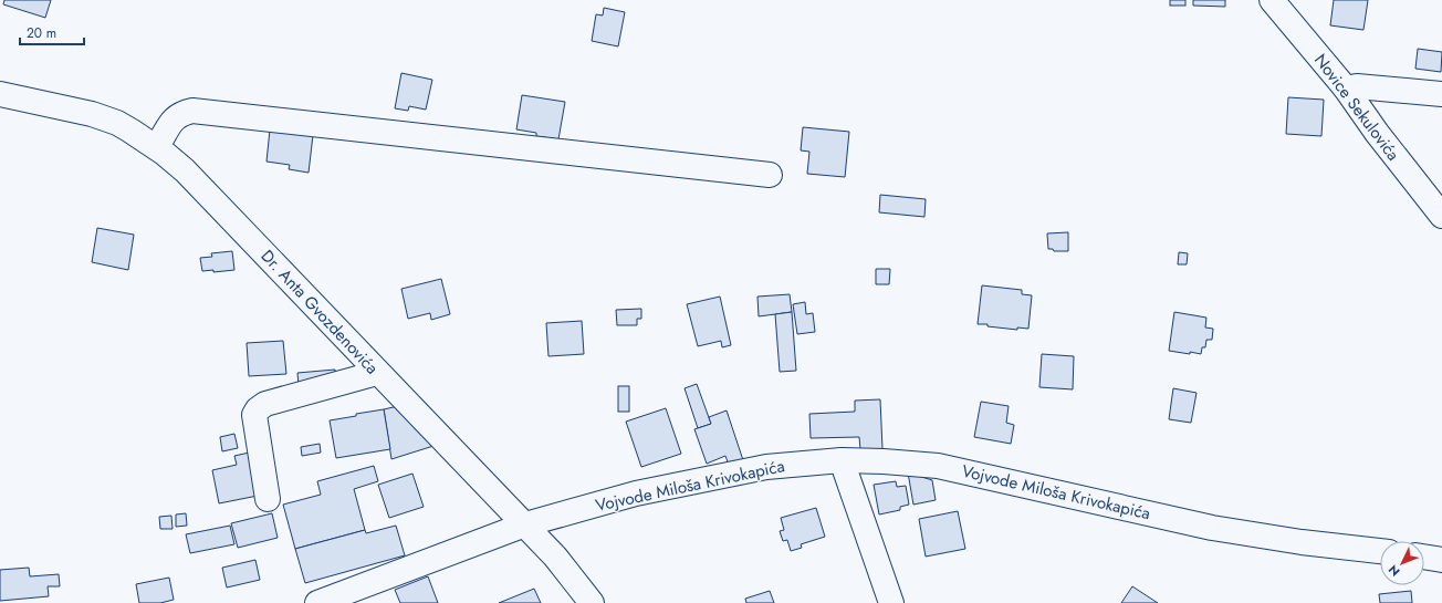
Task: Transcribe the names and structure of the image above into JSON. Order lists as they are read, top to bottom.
{
  "streets": {
    "street": ["Novice Sekulovića", "Dr. Anta Gvozdenovića", "Vojvode Miloša Krivokapića"]
  },
  "crossings": [
    ["Dr. Anta Gvozdenovića", "Vojvode Miloša Krivokapića"]
  ],
  "scale_bar": "20 m",
  "north": "bottom left"
}
